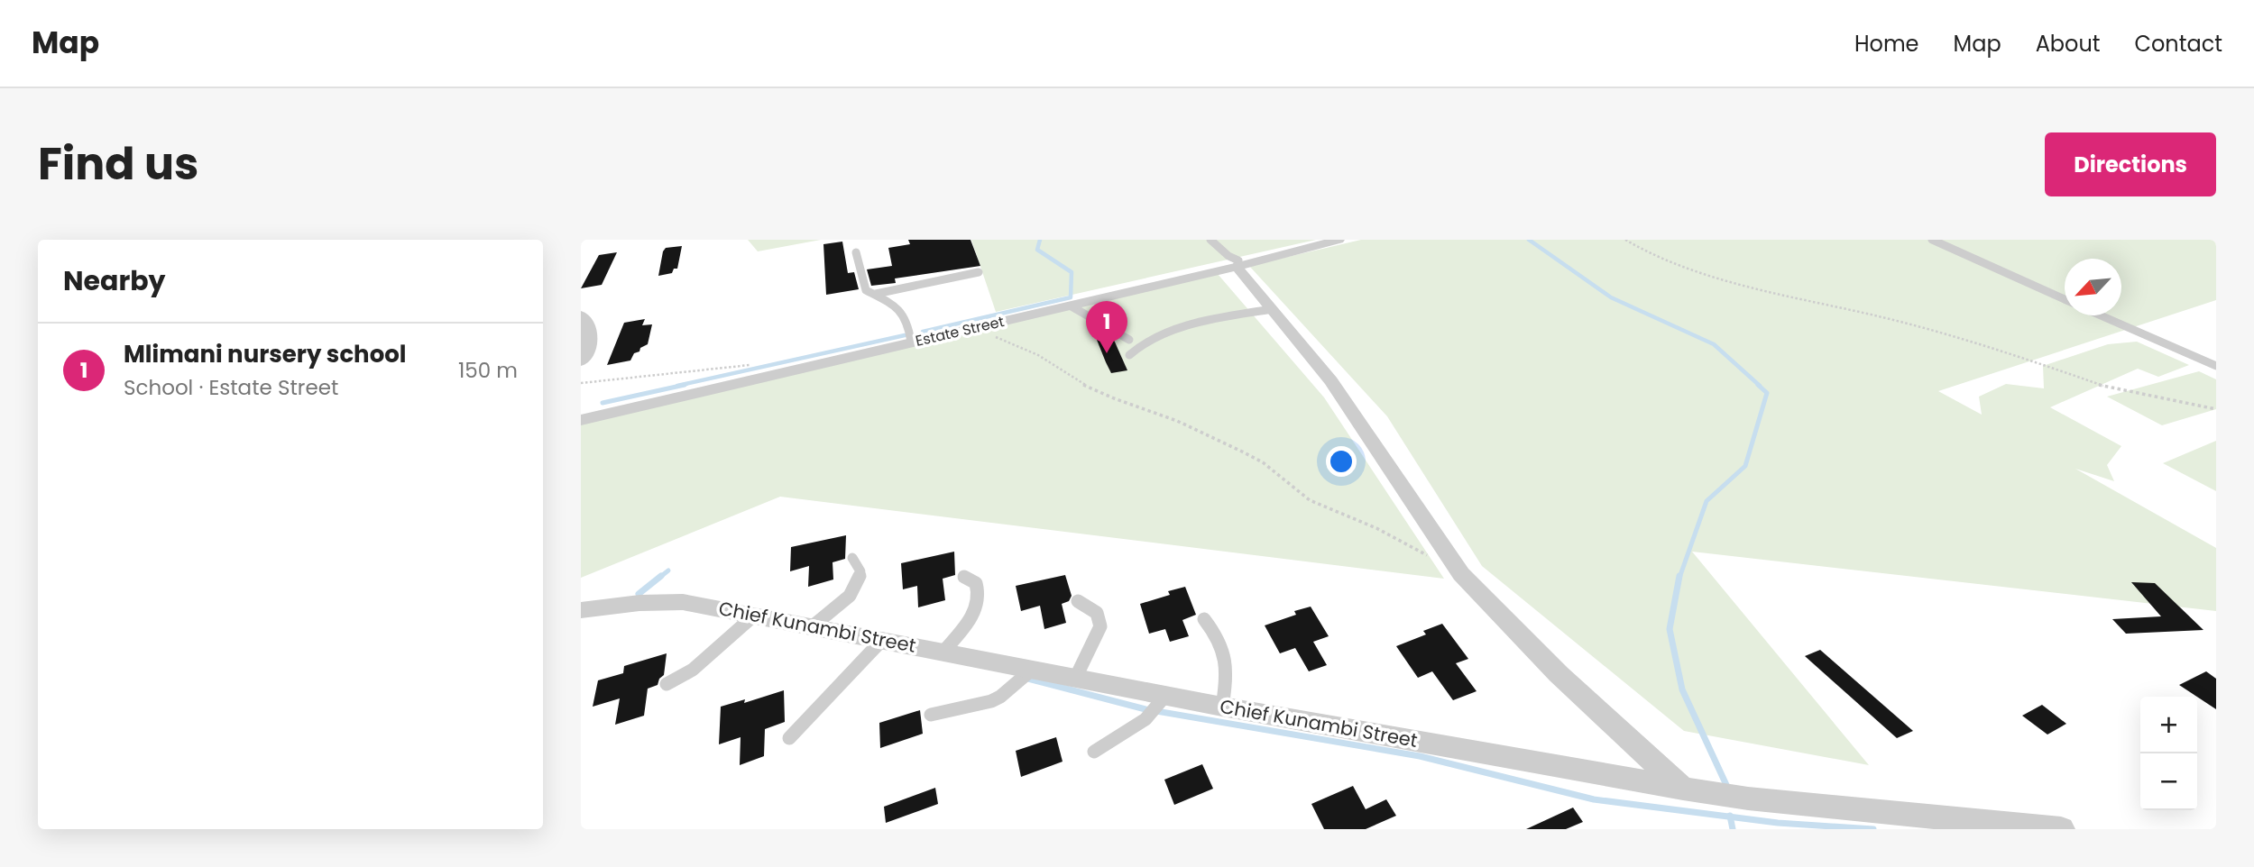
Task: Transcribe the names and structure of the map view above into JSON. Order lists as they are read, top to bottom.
{
  "streets": {
    "street": ["Estate Street", "Chief Kunambi Street"]
  },
  "north": "bottom left",
  "page": {
    "header": "Map",
    "nav": [
      "Home",
      "Map",
      "About",
      "Contact"
    ],
    "title": "Find us",
    "buttons": "Directions",
    "heading": "Nearby",
    "pins": "1",
    "list": [
      {
        "mark": "1",
        "name": "Mlimani nursery school",
        "note": "School · Estate Street",
        "value": "150 m"
      }
    ],
    "map_buttons": ["+", "−"]
  }
}
